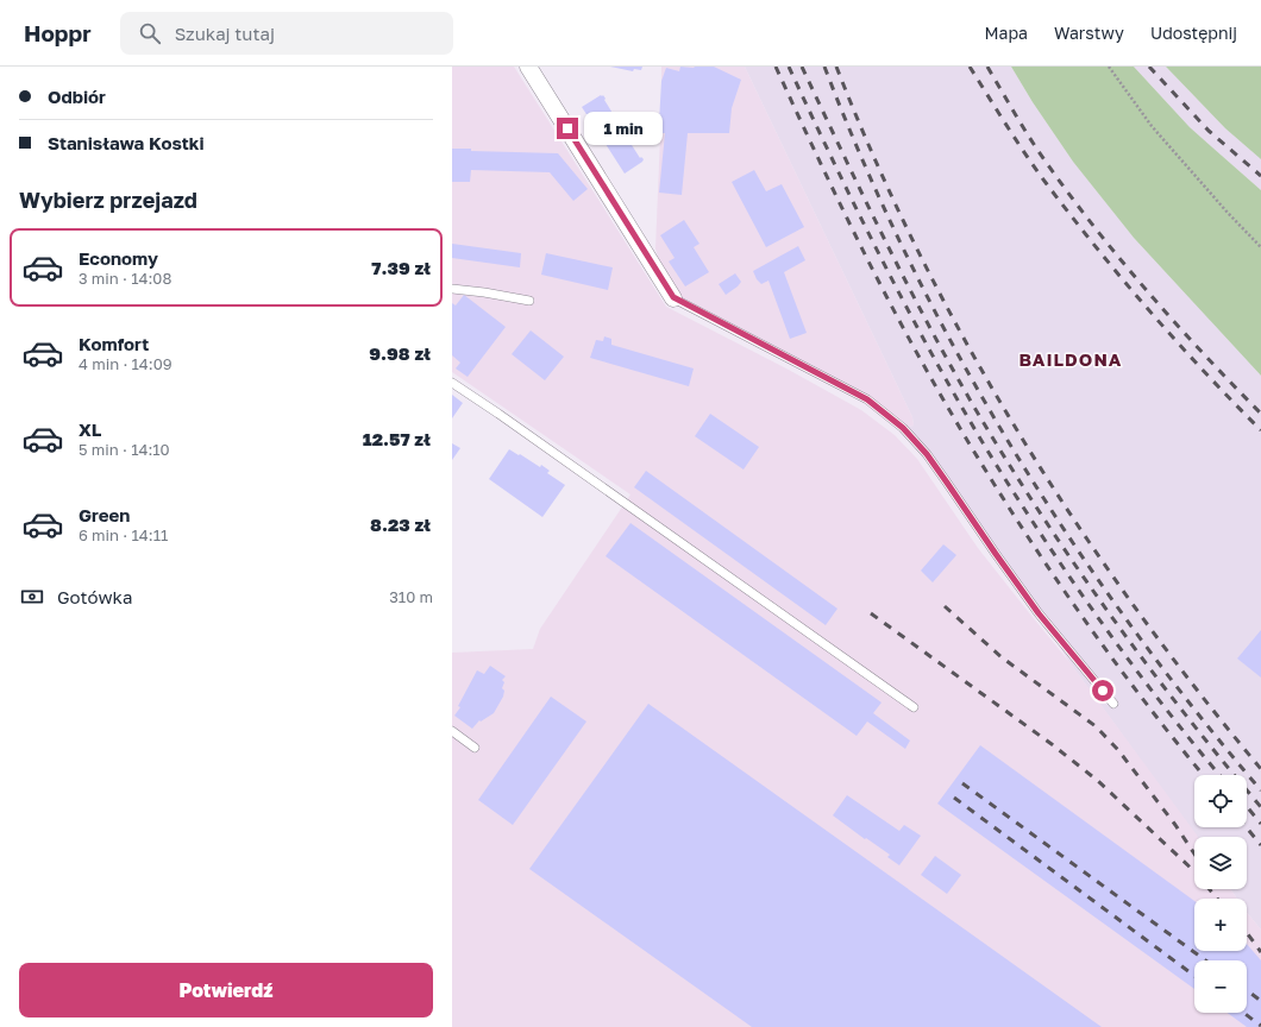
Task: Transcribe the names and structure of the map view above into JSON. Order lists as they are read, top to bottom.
{
  "districts": ["BAILDONA"],
  "page": {
    "header": "Hoppr",
    "search": "Szukaj tutaj",
    "nav": ["Mapa", "Warstwy", "Udostępnij"],
    "banner": ["Odbiór", "Stanisława Kostki"],
    "bubble": "1 min",
    "heading": "Wybierz przejazd",
    "list": [
      {
        "name": "Economy",
        "note": "3 min · 14:08",
        "value": "7.39 zł"
      },
      {
        "name": "Komfort",
        "note": "4 min · 14:09",
        "value": "9.98 zł"
      },
      {
        "name": "XL",
        "note": "5 min · 14:10",
        "value": "12.57 zł"
      },
      {
        "name": "Green",
        "note": "6 min · 14:11",
        "value": "8.23 zł"
      }
    ],
    "pay": ["Gotówka", "310 m"],
    "map_buttons": ["+", "−"],
    "buttons": "Potwierdź"
  }
}
